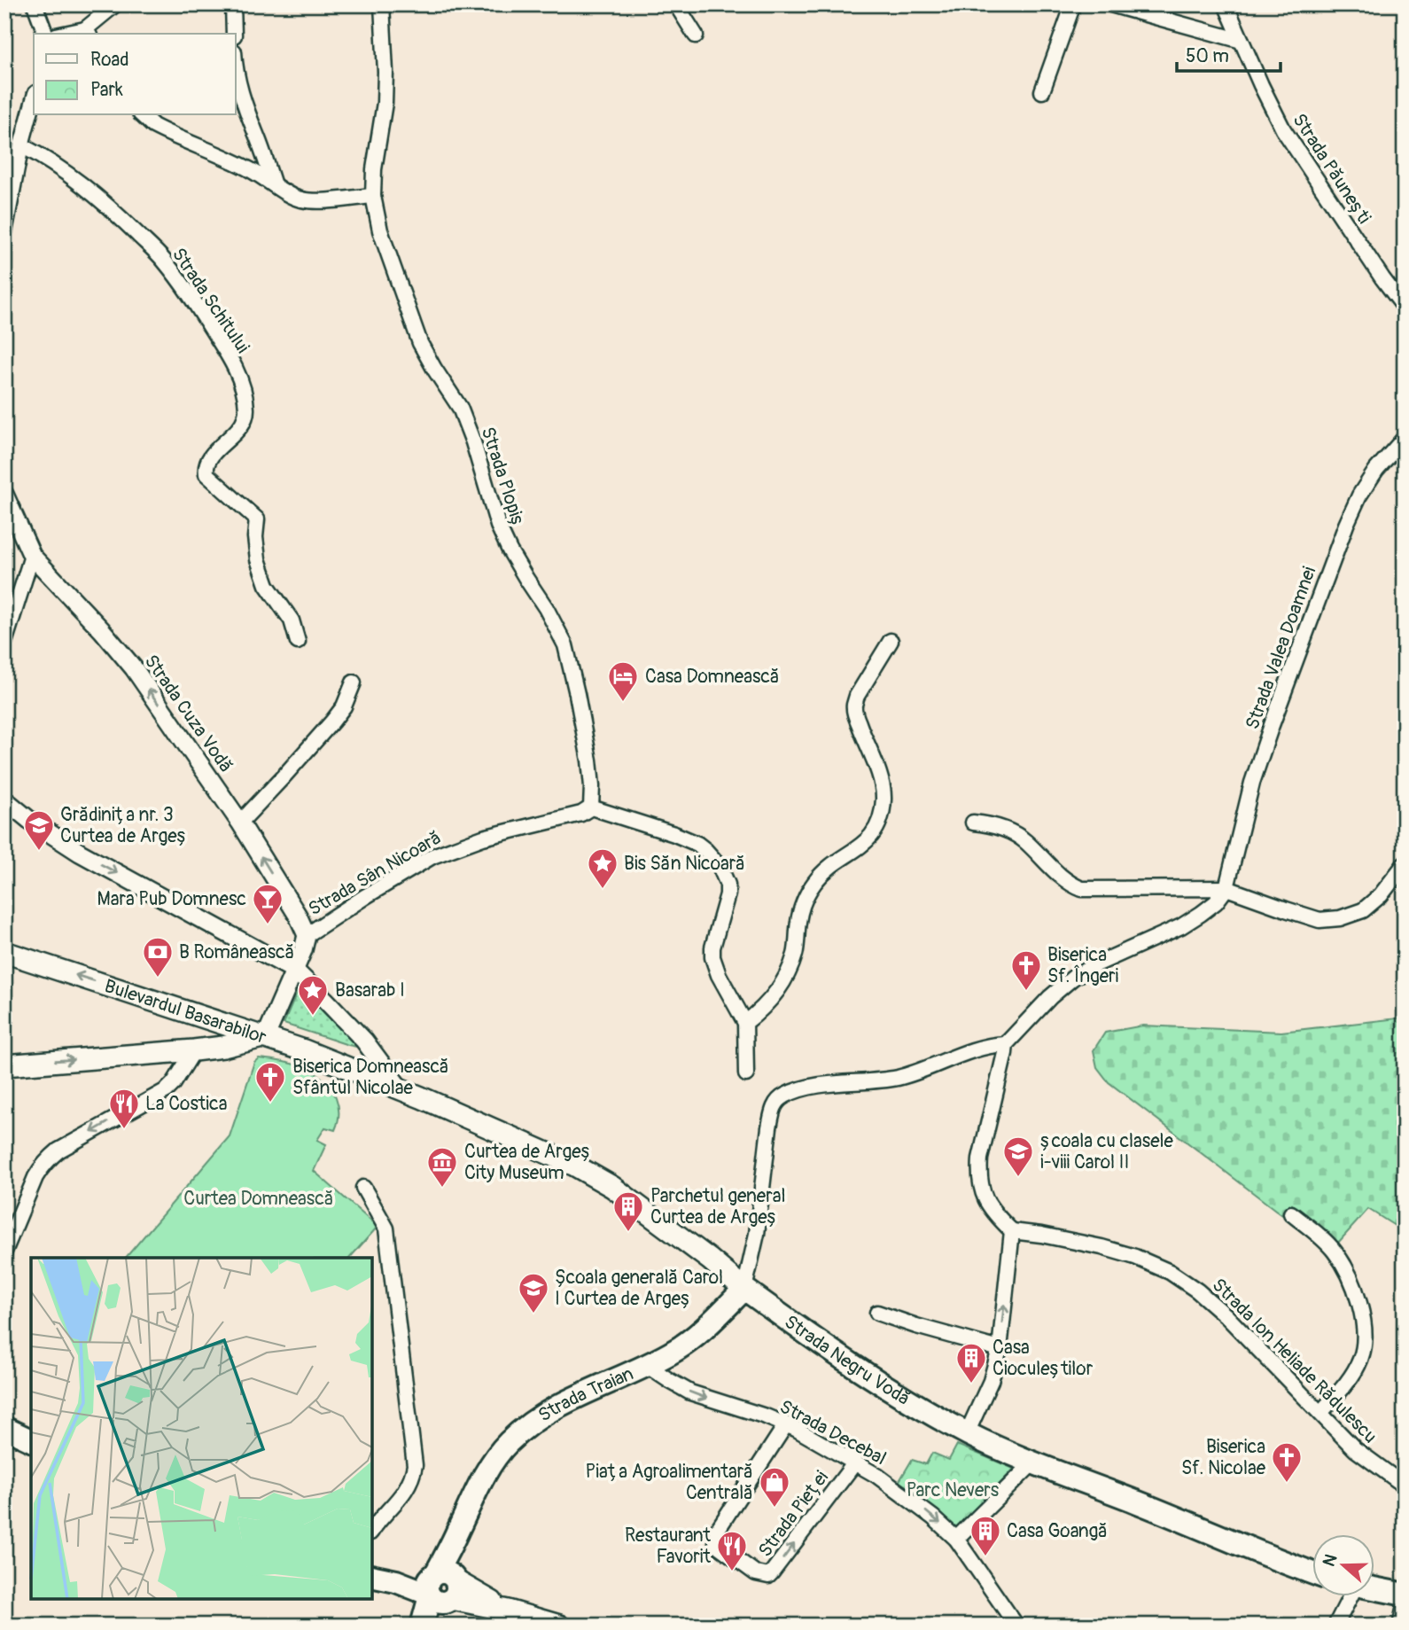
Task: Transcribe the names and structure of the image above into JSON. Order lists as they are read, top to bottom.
{
  "streets": {
    "main road": ["Bulevardul Basarabilor", "Strada Negru Vodă", "Strada Traian"],
    "street": [
      "Strada Păunești",
      "Strada Schitului",
      "Strada Plopiș",
      "Strada Valea Doamnei",
      "Strada Cuza Vodă",
      "Strada Sân Nicoară",
      "Strada Ion Heliade Rădulescu",
      "Strada Decebal",
      "Strada Pieței"
    ]
  },
  "crossings": [
    ["Strada Plopiș", "Strada Sân Nicoară"],
    ["Strada Cuza Vodă", "Strada Sân Nicoară"],
    ["Bulevardul Basarabilor", "Strada Negru Vodă"],
    ["Strada Negru Vodă", "Strada Traian"],
    ["Strada Traian", "Strada Decebal"],
    ["Strada Decebal", "Strada Pieței"]
  ],
  "one_way": ["Strada Decebal"],
  "parks": ["Curtea Domnească", "Parc Nevers"],
  "places": {
    "hotel": ["Casa Domnească"],
    "school or university": ["Grădinița nr. 3 Curtea de Argeș", "școala cu clasele i-viii Carol II", "Școala generală Carol I Curtea de Argeș"],
    "place": ["Bis Săn Nicoară", "Basarab I"],
    "bar": ["Mara Pub Domnesc"],
    "bank": ["B Românească"],
    "church": ["Biserica Sf. Îngeri", "Biserica Domnească Sfântul Nicolae", "Biserica Sf. Nicolae"],
    "restaurant": ["La Costica", "Restaurant Favorit"],
    "museum": ["Curtea de Argeș City Museum"],
    "building": ["Parchetul general Curtea de Argeș", "Casa Cioculeștilor", "Casa Goangă"],
    "shop": ["Piața Agroalimentară Centrală"]
  },
  "legend": ["Road", "Park"],
  "scale_bar": "50 m",
  "north": "left"
}
